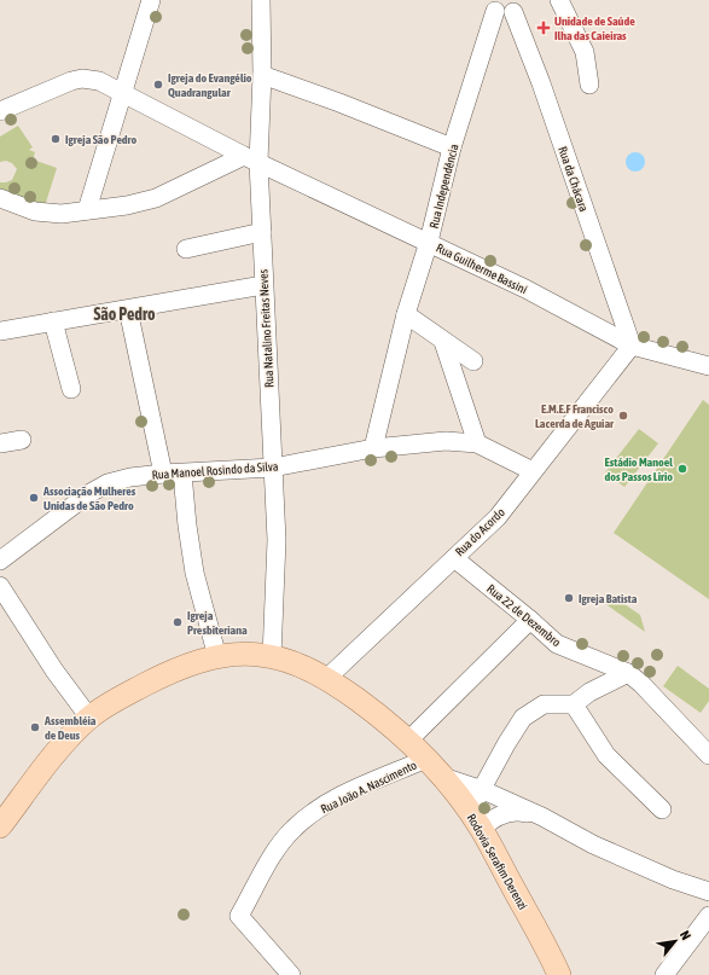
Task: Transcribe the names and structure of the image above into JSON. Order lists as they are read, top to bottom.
{
  "streets": {
    "main road": ["Rodovia Serafim Derenzi"],
    "street": [
      "Rua da Chácara",
      "Rua Independência",
      "Rua Guilherme Bassini",
      "Rua Natalino Freitas Neves",
      "Rua Manoel Rosindo da Silva",
      "Rua do Acordo",
      "Rua 22 de Dezembro",
      "Rua João A. Nascimento"
    ]
  },
  "crossings": [
    ["Rua da Chácara", "Rua Independência"],
    ["Rua da Chácara", "Rua Guilherme Bassini"],
    ["Rua da Chácara", "Rua do Acordo"],
    ["Rua Independência", "Rua Guilherme Bassini"],
    ["Rua Independência", "Rua Manoel Rosindo da Silva"],
    ["Rua Guilherme Bassini", "Rua Natalino Freitas Neves"],
    ["Rua Guilherme Bassini", "Rua do Acordo"],
    ["Rua Natalino Freitas Neves", "Rua Manoel Rosindo da Silva"],
    ["Rua Natalino Freitas Neves", "Rodovia Serafim Derenzi"],
    ["Rua Manoel Rosindo da Silva", "Rua do Acordo"],
    ["Rua do Acordo", "Rua 22 de Dezembro"],
    ["Rua do Acordo", "Rodovia Serafim Derenzi"],
    ["Rua João A. Nascimento", "Rodovia Serafim Derenzi"]
  ],
  "districts": ["São Pedro"],
  "places": {
    "health": ["Unidade de Saúde Ilha das Caieiras"],
    "other": [
      "Igreja do Evangélio Quadrangular",
      "Igreja São Pedro",
      "E.M.E.F Francisco Lacerda de Aguiar",
      "Estádio Manoel dos Passos Lirio",
      "Associação Mulheres Unidas de São Pedro",
      "Igreja Batista",
      "Igreja Presbiteriana",
      "Assembléia de Deus"
    ]
  },
  "north": "top right"
}
